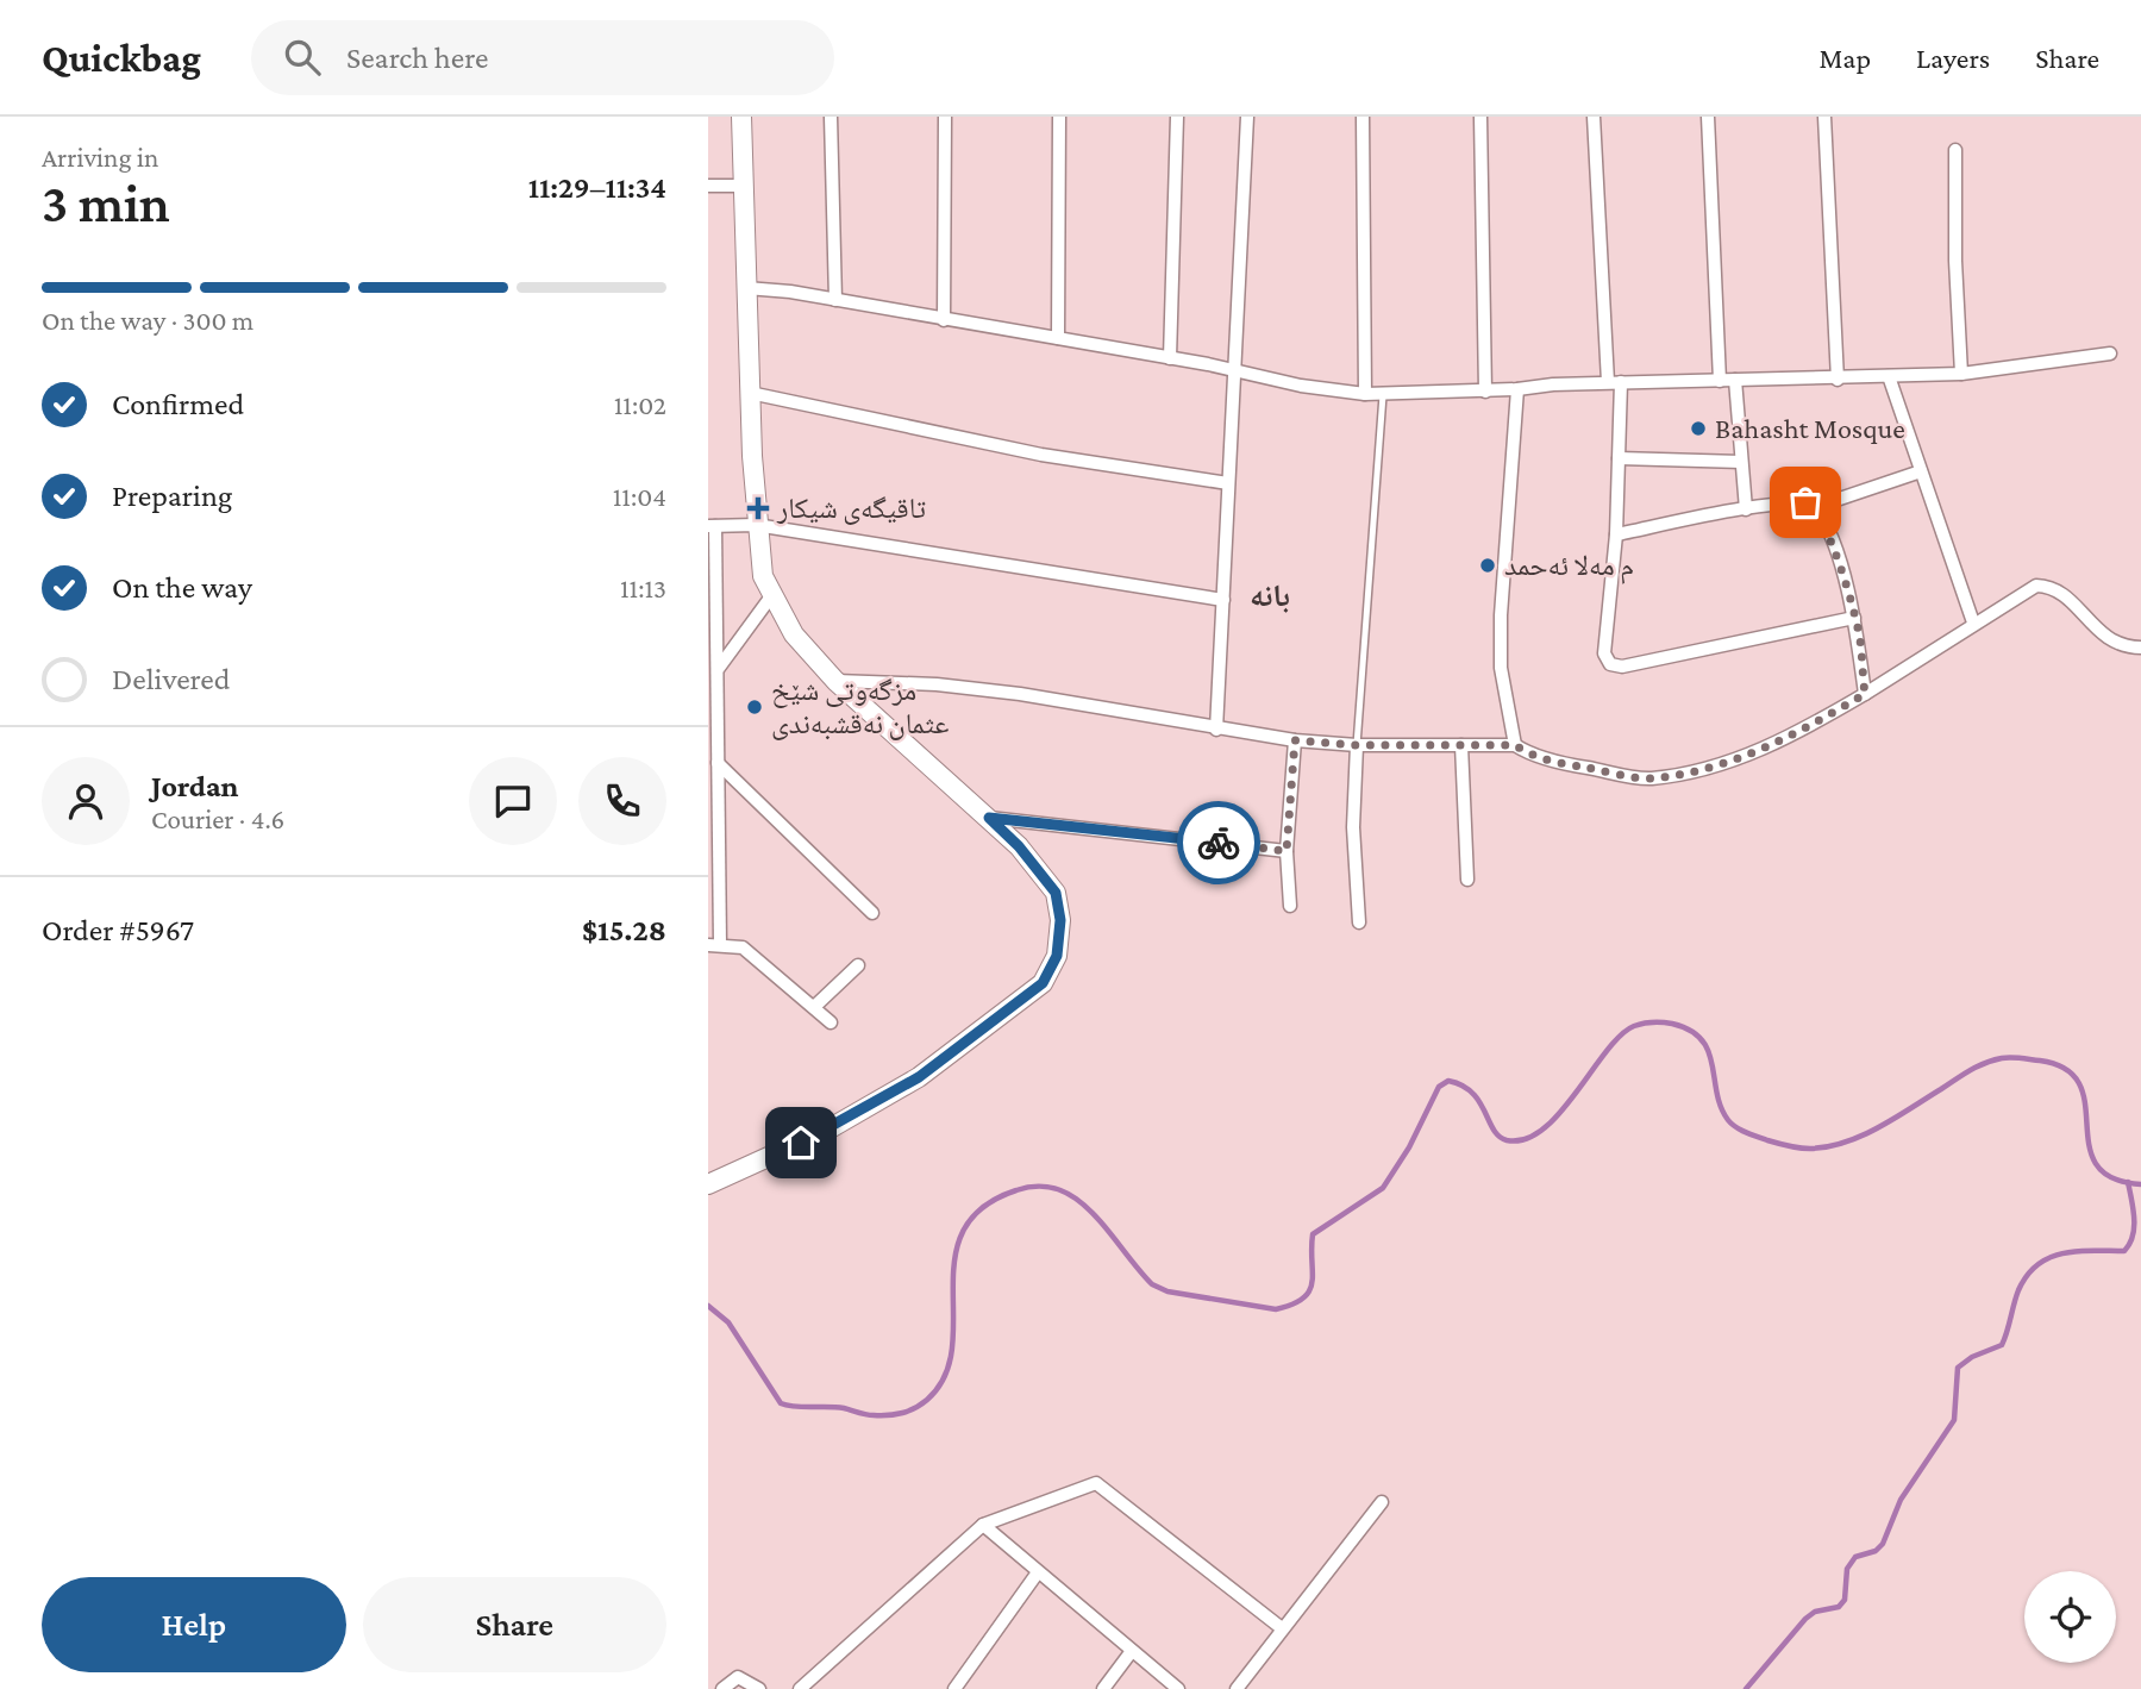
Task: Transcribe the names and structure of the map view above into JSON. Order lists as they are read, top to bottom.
{
  "districts": ["بانە"],
  "places": {
    "other": ["Bahasht Mosque", "م مەلا ئەحمد", "مزگەوتی شێخ عثمان نەقشبەندی"],
    "health": ["تاقیگەی شیکار"]
  },
  "page": {
    "header": "Quickbag",
    "search": "Search here",
    "nav": ["Map", "Layers", "Share"],
    "heading": ["3 min", "Arriving in", "11:29–11:34"],
    "panel": [
      "Jordan",
      "Courier · 4.6",
      "Order #5967",
      "$15.28"
    ],
    "bar": "On the way · 300 m",
    "list": [
      ["Confirmed", "11:02"],
      ["Preparing", "11:04"],
      ["On the way", "11:13"],
      "Delivered"
    ],
    "buttons": ["Help", "Share"]
  }
}
